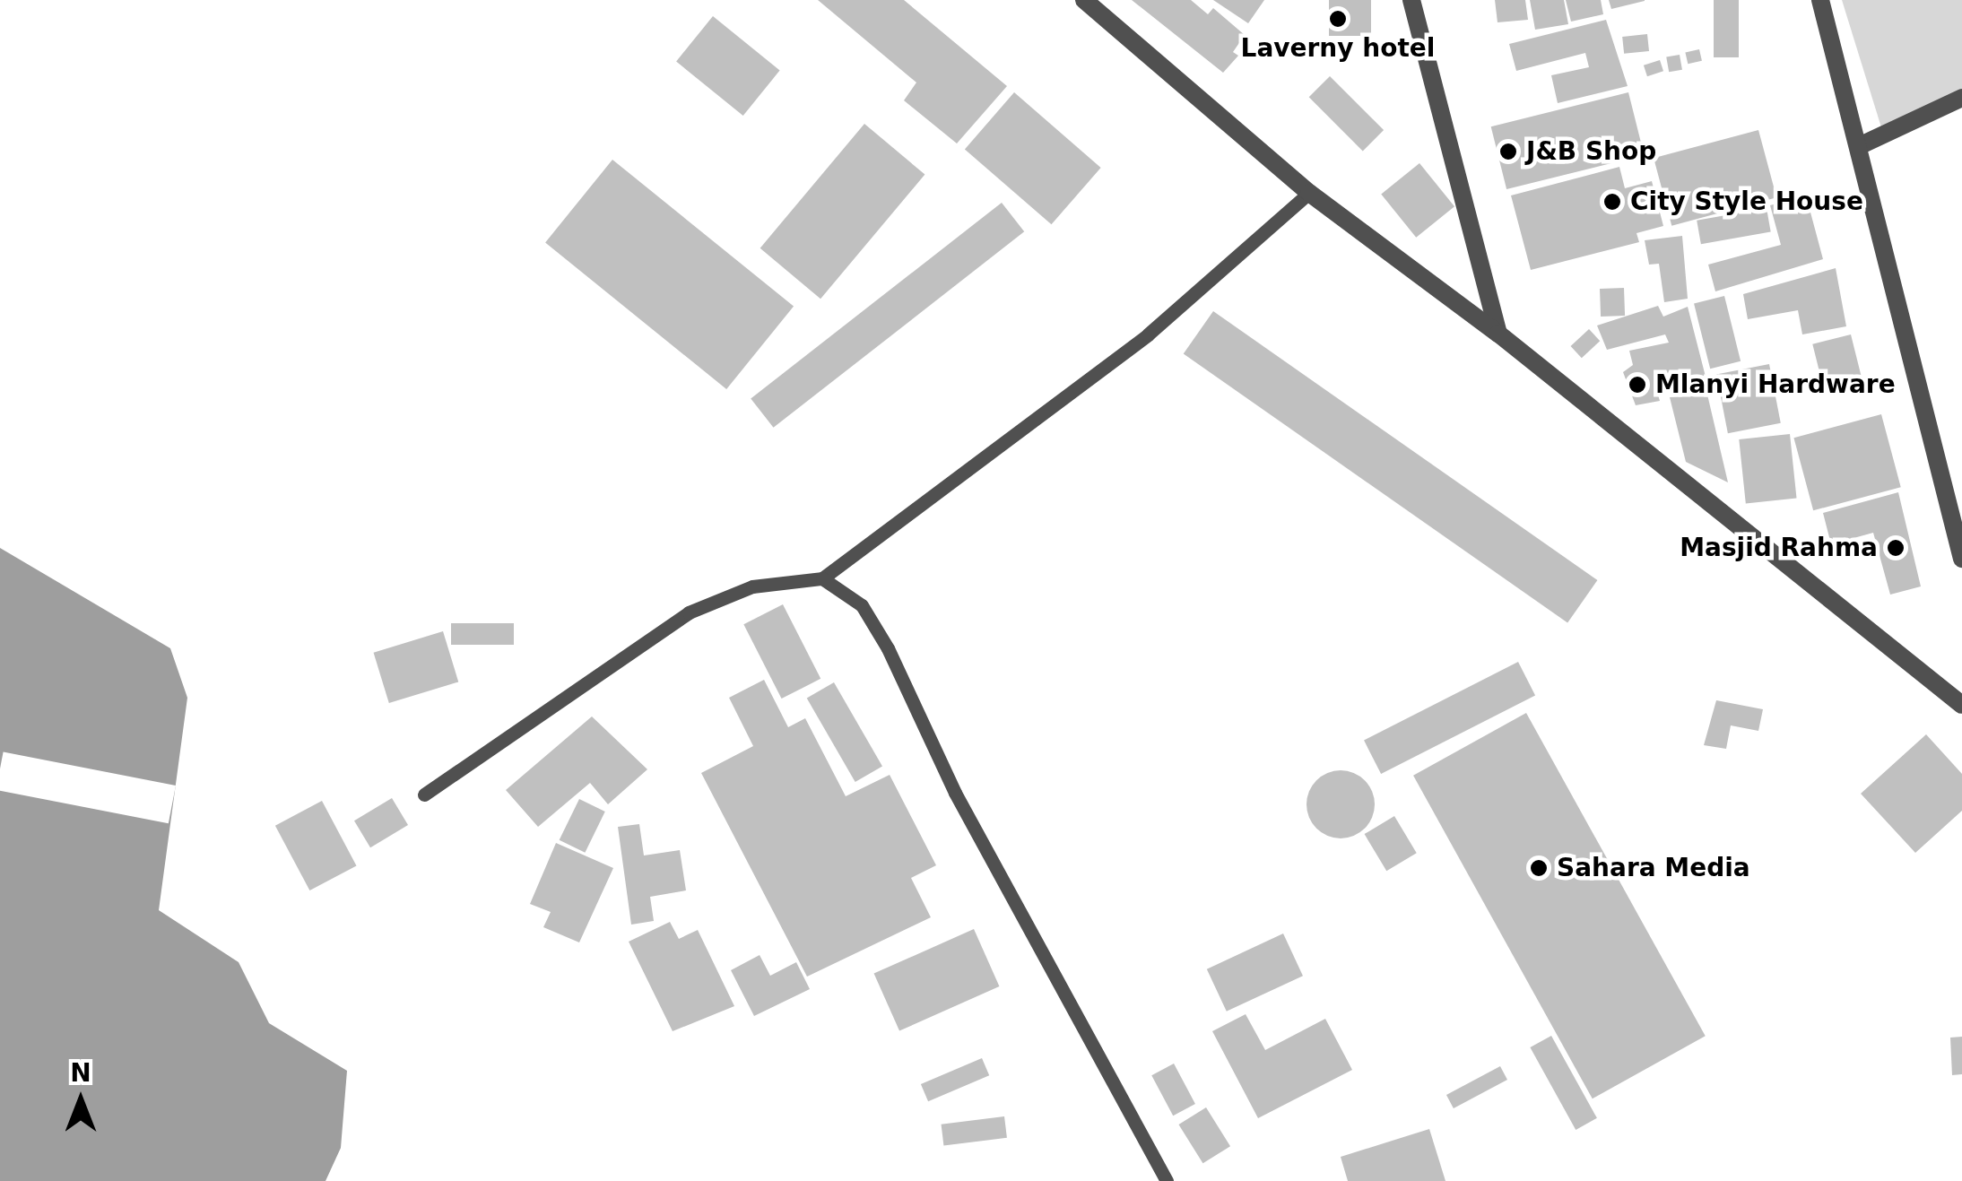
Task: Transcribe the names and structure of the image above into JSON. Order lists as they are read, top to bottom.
{
  "places": [
    "Laverny hotel",
    "J&B Shop",
    "City Style House",
    "Mlanyi Hardware",
    "Masjid Rahma",
    "Sahara Media"
  ],
  "north": "top"
}
